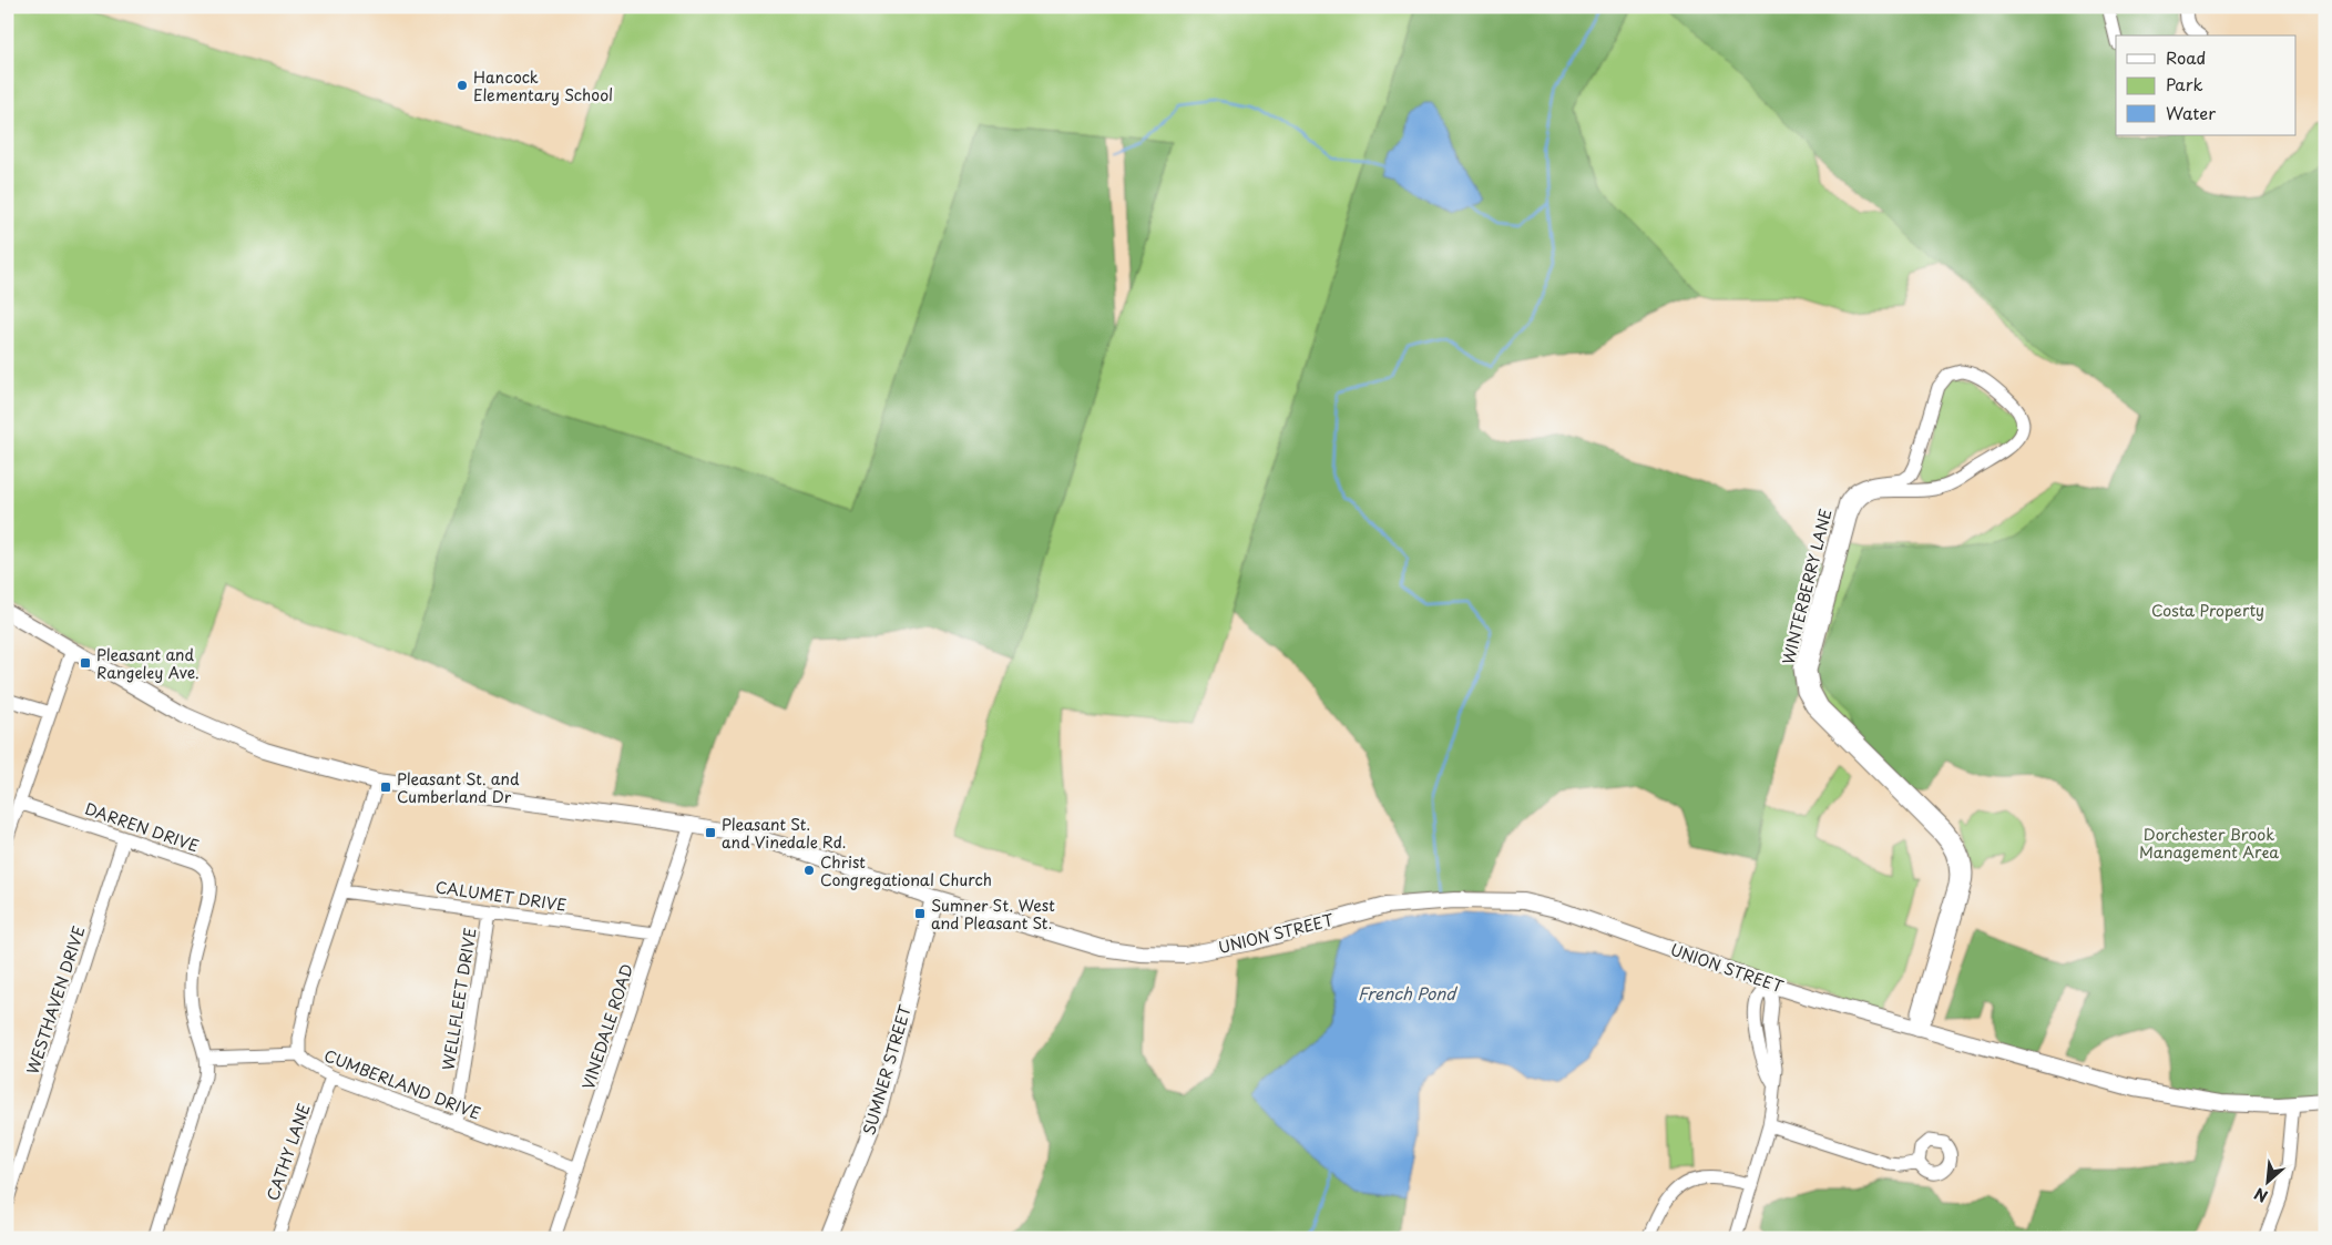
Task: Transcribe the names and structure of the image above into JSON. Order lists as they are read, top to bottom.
{
  "streets": {
    "main road": ["UNION STREET", "SUMNER STREET"],
    "street": [
      "WINTERBERRY LANE",
      "DARREN DRIVE",
      "CALUMET DRIVE",
      "WELLFLEET DRIVE",
      "WESTHAVEN DRIVE",
      "VINEDALE ROAD",
      "CUMBERLAND DRIVE",
      "CATHY LANE"
    ]
  },
  "crossings": [
    ["WINTERBERRY LANE", "UNION STREET"],
    ["DARREN DRIVE", "WESTHAVEN DRIVE"],
    ["CALUMET DRIVE", "WELLFLEET DRIVE"],
    ["CALUMET DRIVE", "VINEDALE ROAD"],
    ["UNION STREET", "VINEDALE ROAD"],
    ["UNION STREET", "SUMNER STREET"],
    ["WELLFLEET DRIVE", "CUMBERLAND DRIVE"],
    ["VINEDALE ROAD", "CUMBERLAND DRIVE"],
    ["CUMBERLAND DRIVE", "CATHY LANE"]
  ],
  "water": ["French Pond"],
  "parks": ["Costa Property", "Dorchester Brook Management Area"],
  "places": {
    "other": ["Hancock Elementary School", "Christ Congregational Church"],
    "transit": [
      "Pleasant and Rangeley Ave.",
      "Pleasant St. and Cumberland Dr",
      "Pleasant St. and Vinedale Rd.",
      "Sumner St. West and Pleasant St."
    ]
  },
  "legend": ["Road", "Park", "Water"],
  "north": "bottom left"
}
